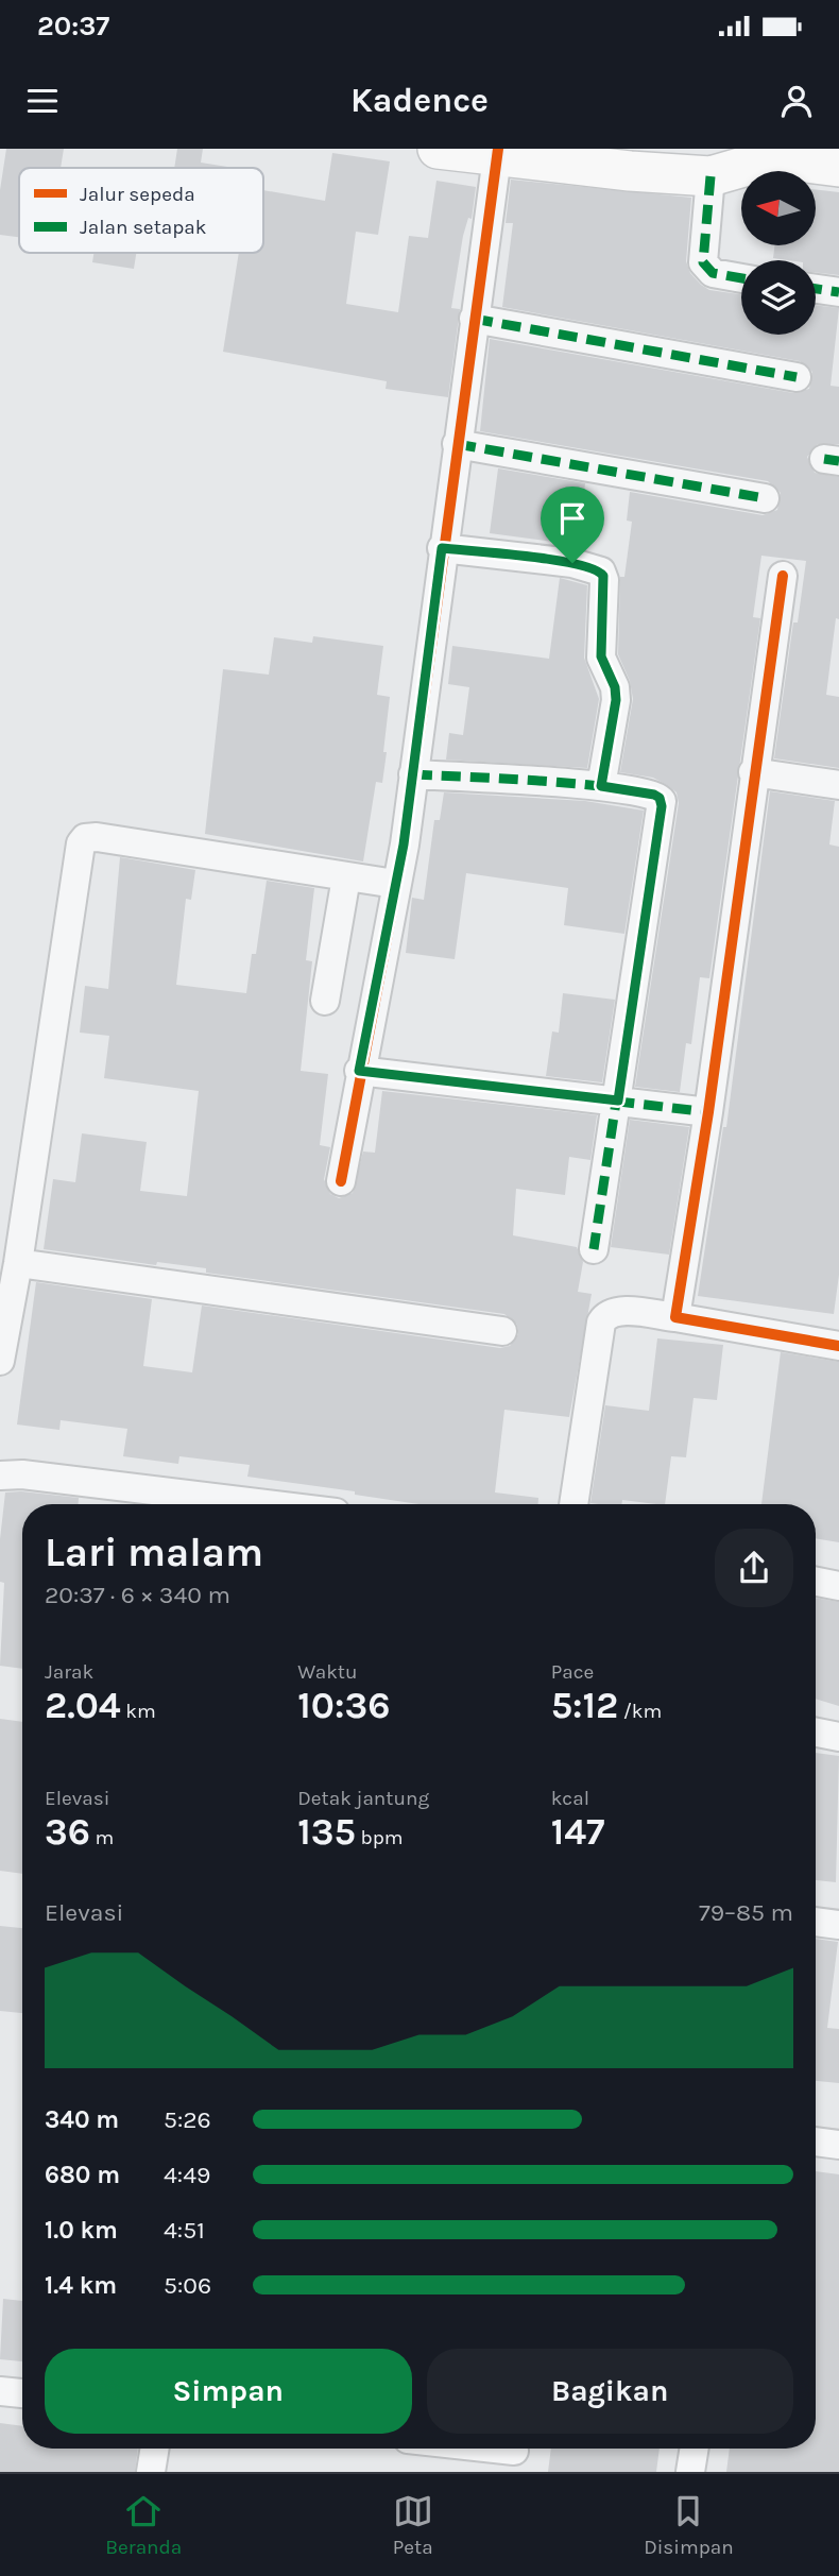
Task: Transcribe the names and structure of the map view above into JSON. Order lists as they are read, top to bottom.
{
  "legend": ["Jalur sepeda", "Jalan setapak"],
  "north": "left",
  "page": {
    "status": "20:37",
    "header": "Kadence",
    "heading": ["Lari malam", "20:37 · 6 × 340 m"],
    "stats": [
      ["Jarak", "2.04 km"],
      ["Waktu", "10:36"],
      ["Pace", "5:12 /km"],
      ["Elevasi", "36 m"],
      ["Detak jantung", "135 bpm"],
      ["kcal", "147"]
    ],
    "chart": ["Elevasi", "79–85 m"],
    "list": [
      {
        "name": "340 m",
        "note": "5:26"
      },
      {
        "name": "680 m",
        "note": "4:49"
      },
      {
        "name": "1.0 km",
        "note": "4:51"
      },
      {
        "name": "1.4 km",
        "note": "5:06"
      }
    ],
    "buttons": ["Simpan", "Bagikan"],
    "tabs": ["Beranda", "Peta", "Disimpan"]
  }
}
